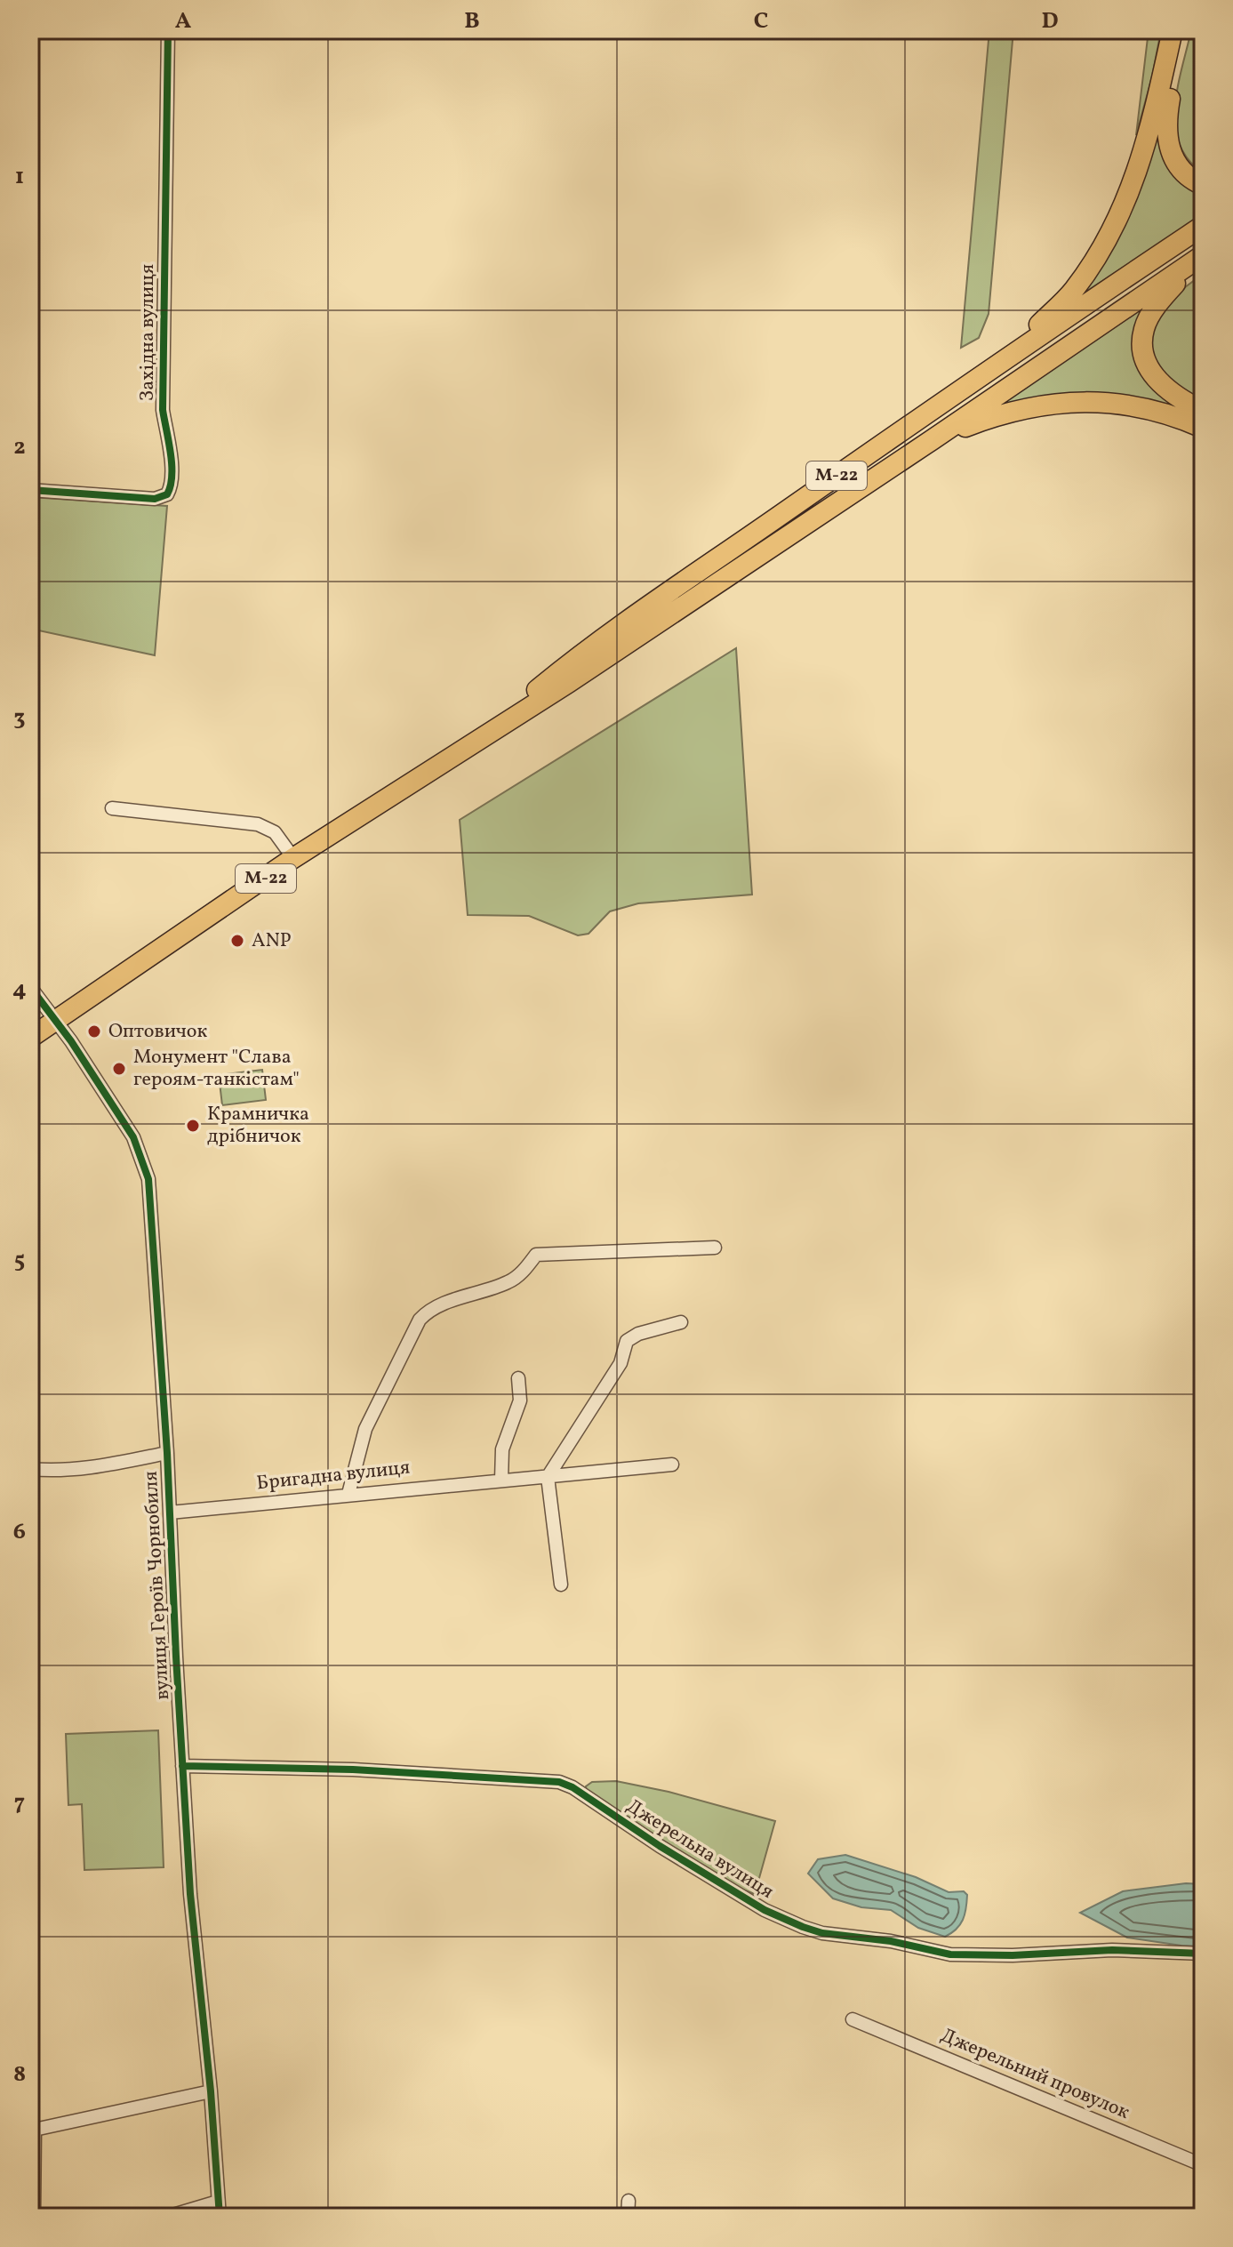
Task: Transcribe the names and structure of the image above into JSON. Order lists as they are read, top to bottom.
{
  "streets": {
    "highway": ["М-22"],
    "street": [
      "Західна вулиця",
      "Бригадна вулиця",
      "вулиця Героїв Чорнобиля",
      "Джерельна вулиця",
      "Джерельний провулок"
    ]
  },
  "crossings": [
    ["М-22", "вулиця Героїв Чорнобиля"],
    ["Бригадна вулиця", "вулиця Героїв Чорнобиля"],
    ["вулиця Героїв Чорнобиля", "Джерельна вулиця"]
  ],
  "places": [
    "ANP",
    "Оптовичок",
    "Монумент \"Слава героям-танкістам\"",
    "Крамничка дрібничок"
  ],
  "grid": {
    "columns": [
      "A",
      "B",
      "C",
      "D"
    ],
    "rows": [
      "1",
      "2",
      "3",
      "4",
      "5",
      "6",
      "7",
      "8"
    ]
  }
}
